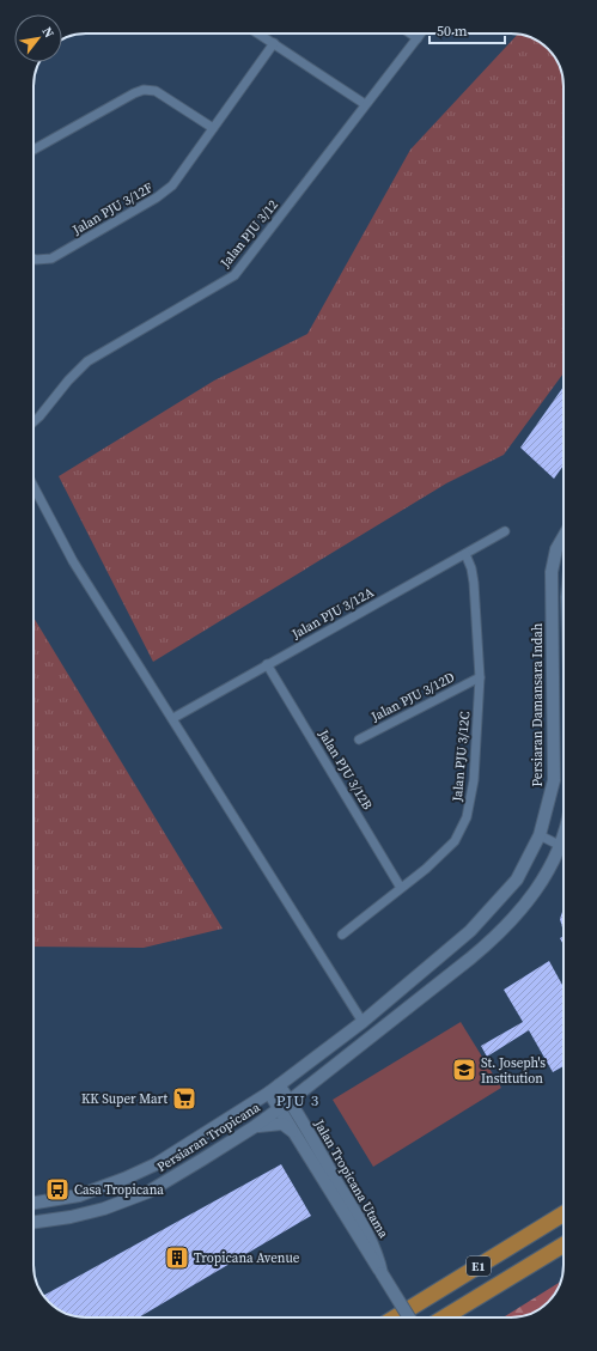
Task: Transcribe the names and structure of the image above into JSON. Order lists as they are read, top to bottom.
{
  "streets": {
    "highway": ["E1"],
    "main road": ["Persiaran Damansara Indah", "Persiaran Tropicana", "Jalan Tropicana Utama"],
    "street": [
      "Jalan PJU 3/12F",
      "Jalan PJU 3/12",
      "Jalan PJU 3/12A",
      "Jalan PJU 3/12D",
      "Jalan PJU 3/12C",
      "Jalan PJU 3/12B"
    ]
  },
  "crossings": [
    ["Jalan PJU 3/12A", "Jalan PJU 3/12C"],
    ["Jalan PJU 3/12A", "Jalan PJU 3/12B"],
    ["Jalan PJU 3/12D", "Jalan PJU 3/12C"],
    ["Persiaran Damansara Indah", "Persiaran Tropicana"],
    ["Jalan PJU 3/12C", "Jalan PJU 3/12B"],
    ["Persiaran Tropicana", "Jalan Tropicana Utama"]
  ],
  "districts": ["PJU 3"],
  "places": {
    "school or university": ["St. Joseph's Institution"],
    "supermarket": ["KK Super Mart"],
    "bus stop": ["Casa Tropicana"],
    "building": ["Tropicana Avenue"]
  },
  "scale_bar": "50 m",
  "north": "top right"
}
